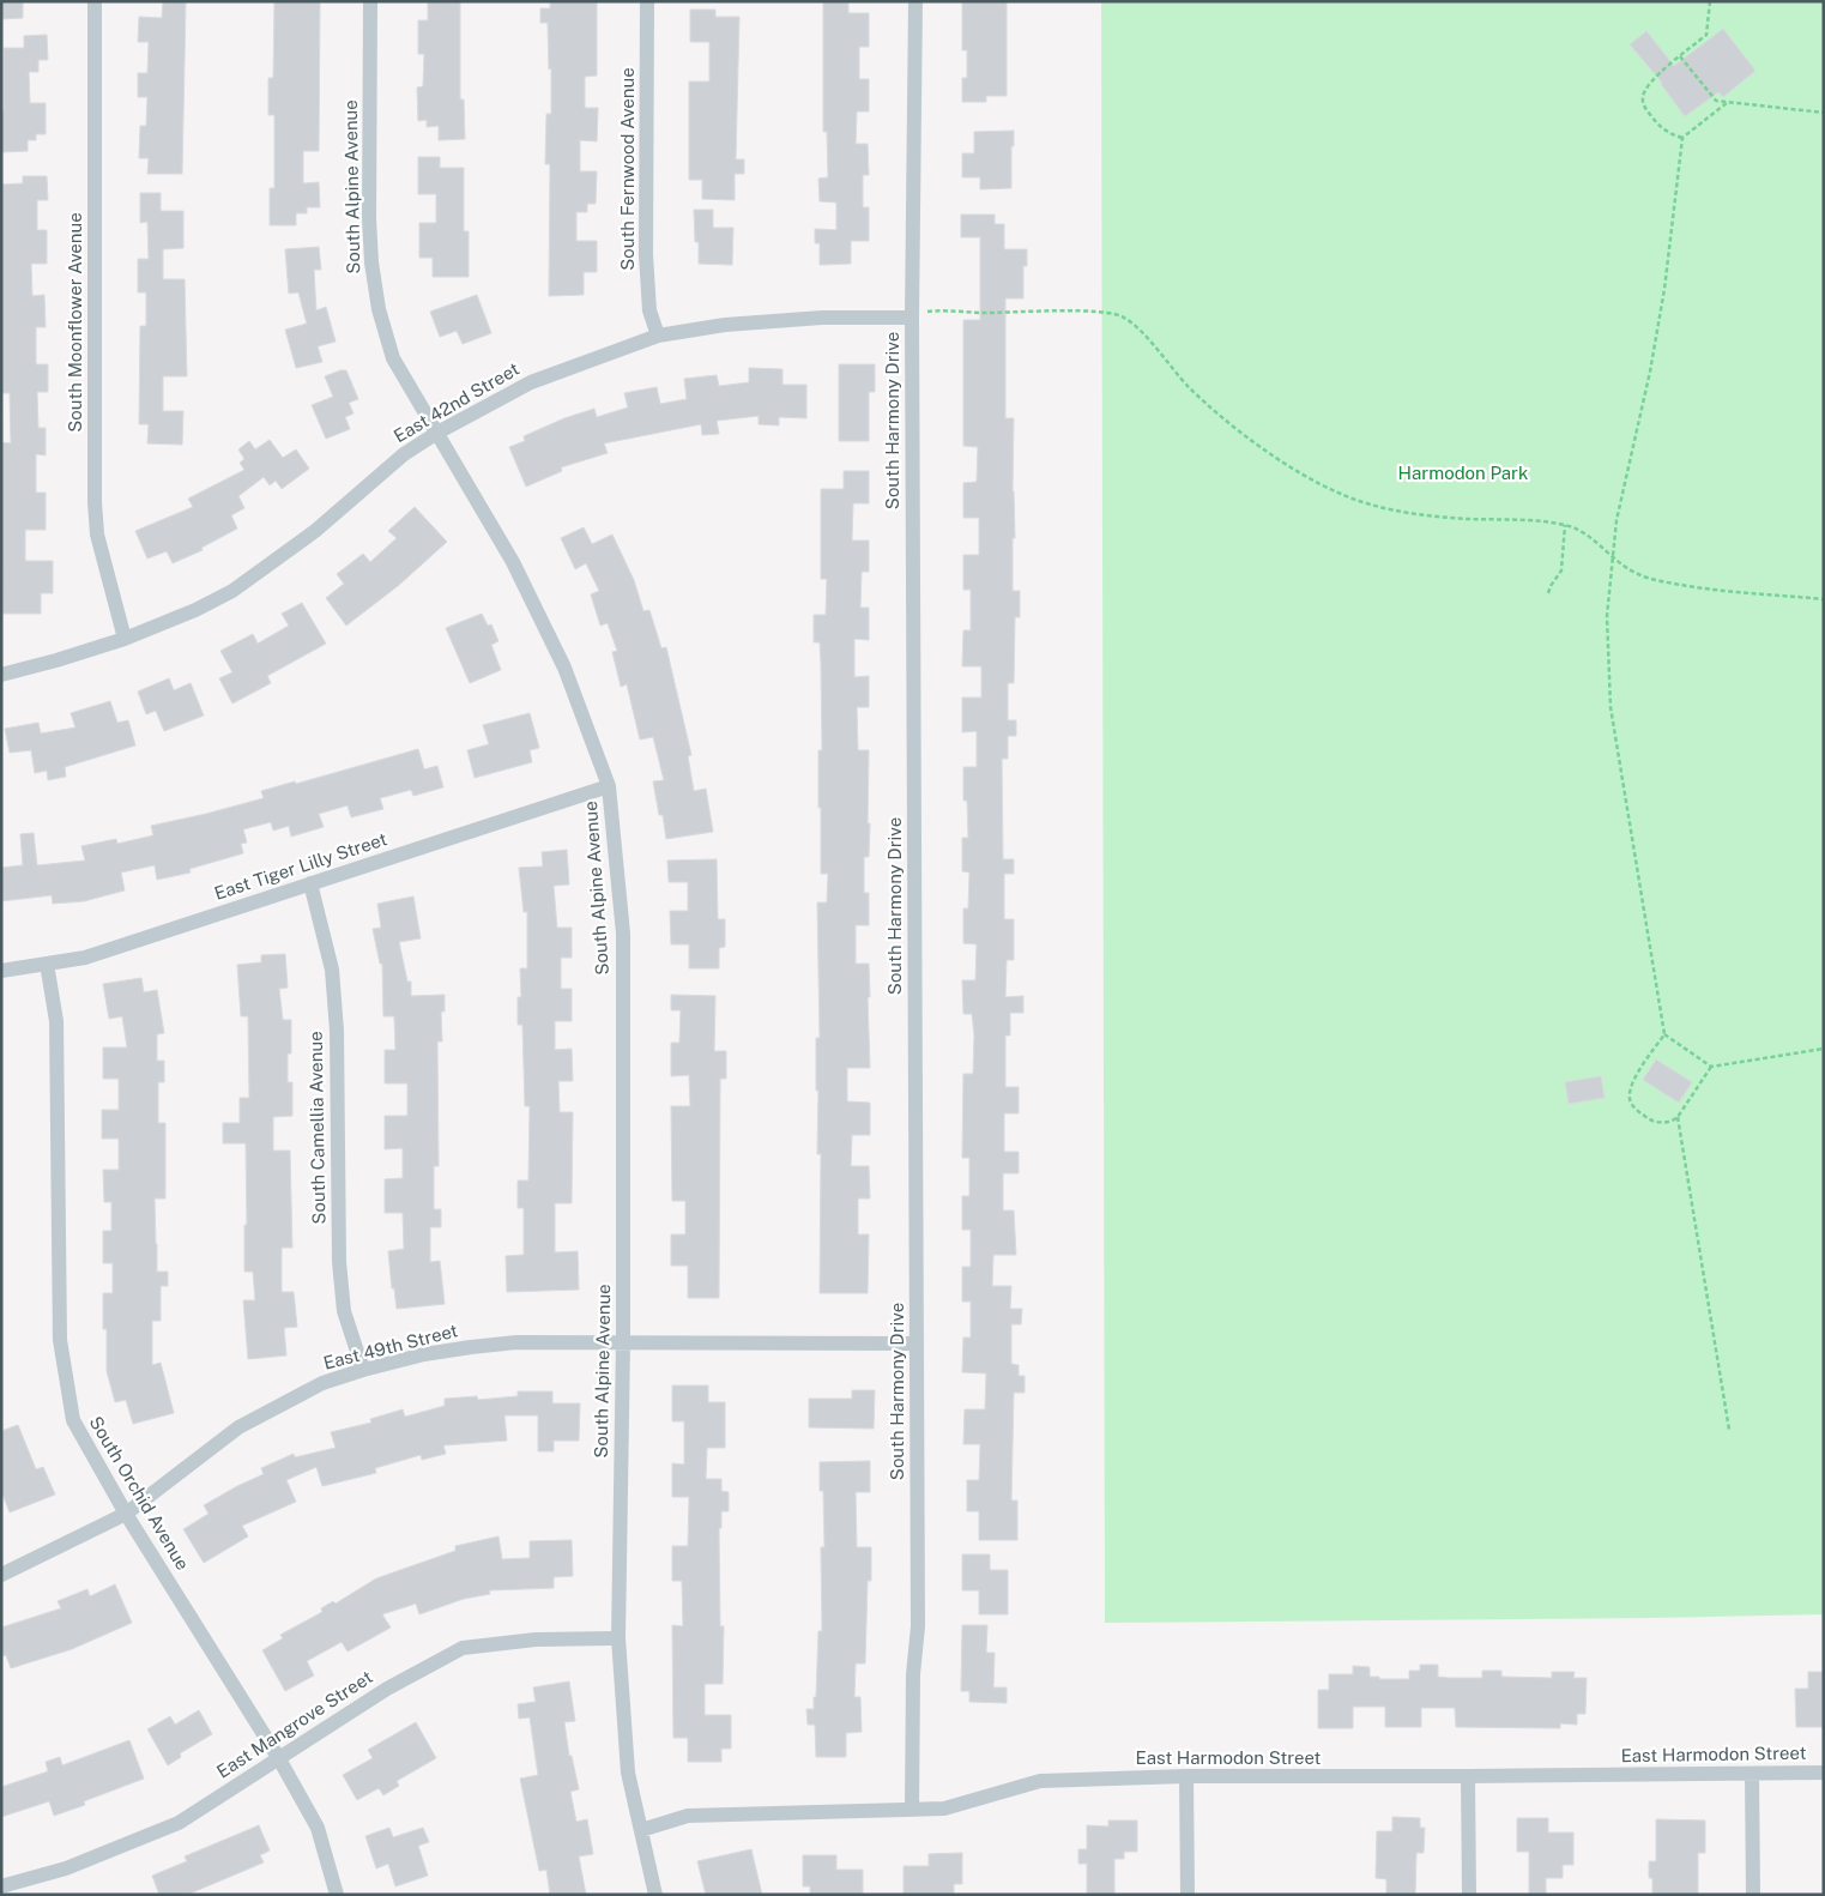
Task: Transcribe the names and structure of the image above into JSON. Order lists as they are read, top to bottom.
{
  "streets": {
    "street": [
      "South Fernwood Avenue",
      "South Alpine Avenue",
      "South Moonflower Avenue",
      "East 42nd Street",
      "South Harmony Drive",
      "East Tiger Lilly Street",
      "South Camellia Avenue",
      "East 49th Street",
      "South Orchid Avenue",
      "East Mangrove Street",
      "East Harmodon Street"
    ]
  },
  "crossings": [
    ["South Fernwood Avenue", "East 42nd Street"],
    ["South Alpine Avenue", "East 42nd Street"],
    ["South Alpine Avenue", "East Tiger Lilly Street"],
    ["South Alpine Avenue", "East 49th Street"],
    ["South Alpine Avenue", "East Mangrove Street"],
    ["South Alpine Avenue", "East Harmodon Street"],
    ["South Moonflower Avenue", "East 42nd Street"],
    ["East 42nd Street", "South Harmony Drive"],
    ["South Harmony Drive", "East 49th Street"],
    ["South Harmony Drive", "East Harmodon Street"],
    ["East Tiger Lilly Street", "South Camellia Avenue"],
    ["East Tiger Lilly Street", "South Orchid Avenue"],
    ["South Camellia Avenue", "East 49th Street"],
    ["East 49th Street", "South Orchid Avenue"],
    ["South Orchid Avenue", "East Mangrove Street"]
  ],
  "parks": ["Harmodon Park"]
}
